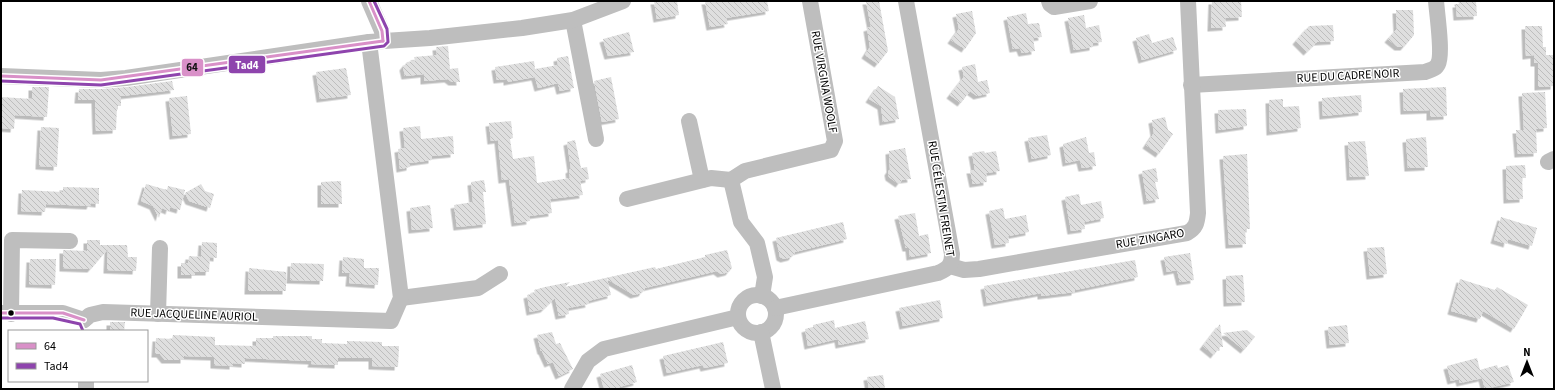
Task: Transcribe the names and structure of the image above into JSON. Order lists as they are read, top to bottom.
{
  "streets": {
    "street": [
      "RUE DU CADRE NOIR",
      "RUE VIRGINA WOOLF",
      "RUE CÉLESTIN FREINET",
      "RUE ZINGARO",
      "RUE JACQUELINE AURIOL"
    ]
  },
  "crossings": [
    ["RUE DU CADRE NOIR", "RUE ZINGARO"],
    ["RUE CÉLESTIN FREINET", "RUE ZINGARO"]
  ],
  "lines": ["transit line 64", "transit line Tad4"],
  "legend": ["64", "Tad4"],
  "north": "top"
}
